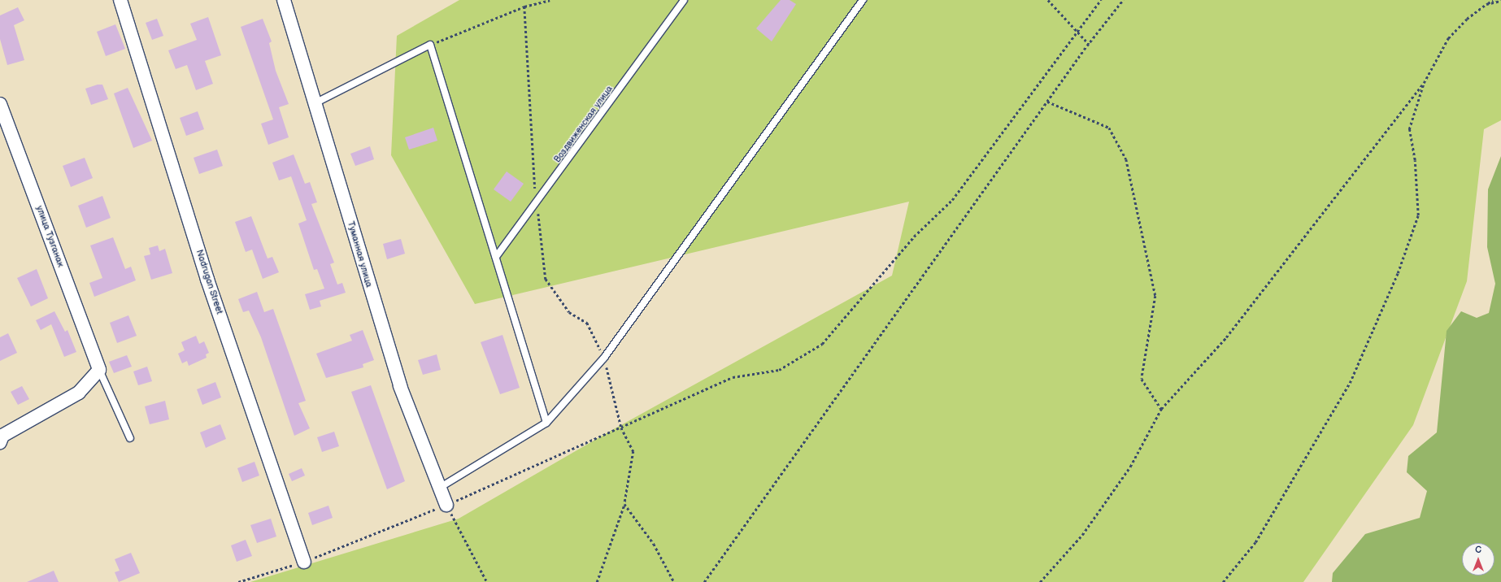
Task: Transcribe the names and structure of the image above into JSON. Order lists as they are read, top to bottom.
{
  "streets": {
    "street": ["улица Тузганак", "Туманная улица", "Nadrugan Street"],
    "lane": ["Воздвиженская улица"]
  },
  "north": "top"
}
